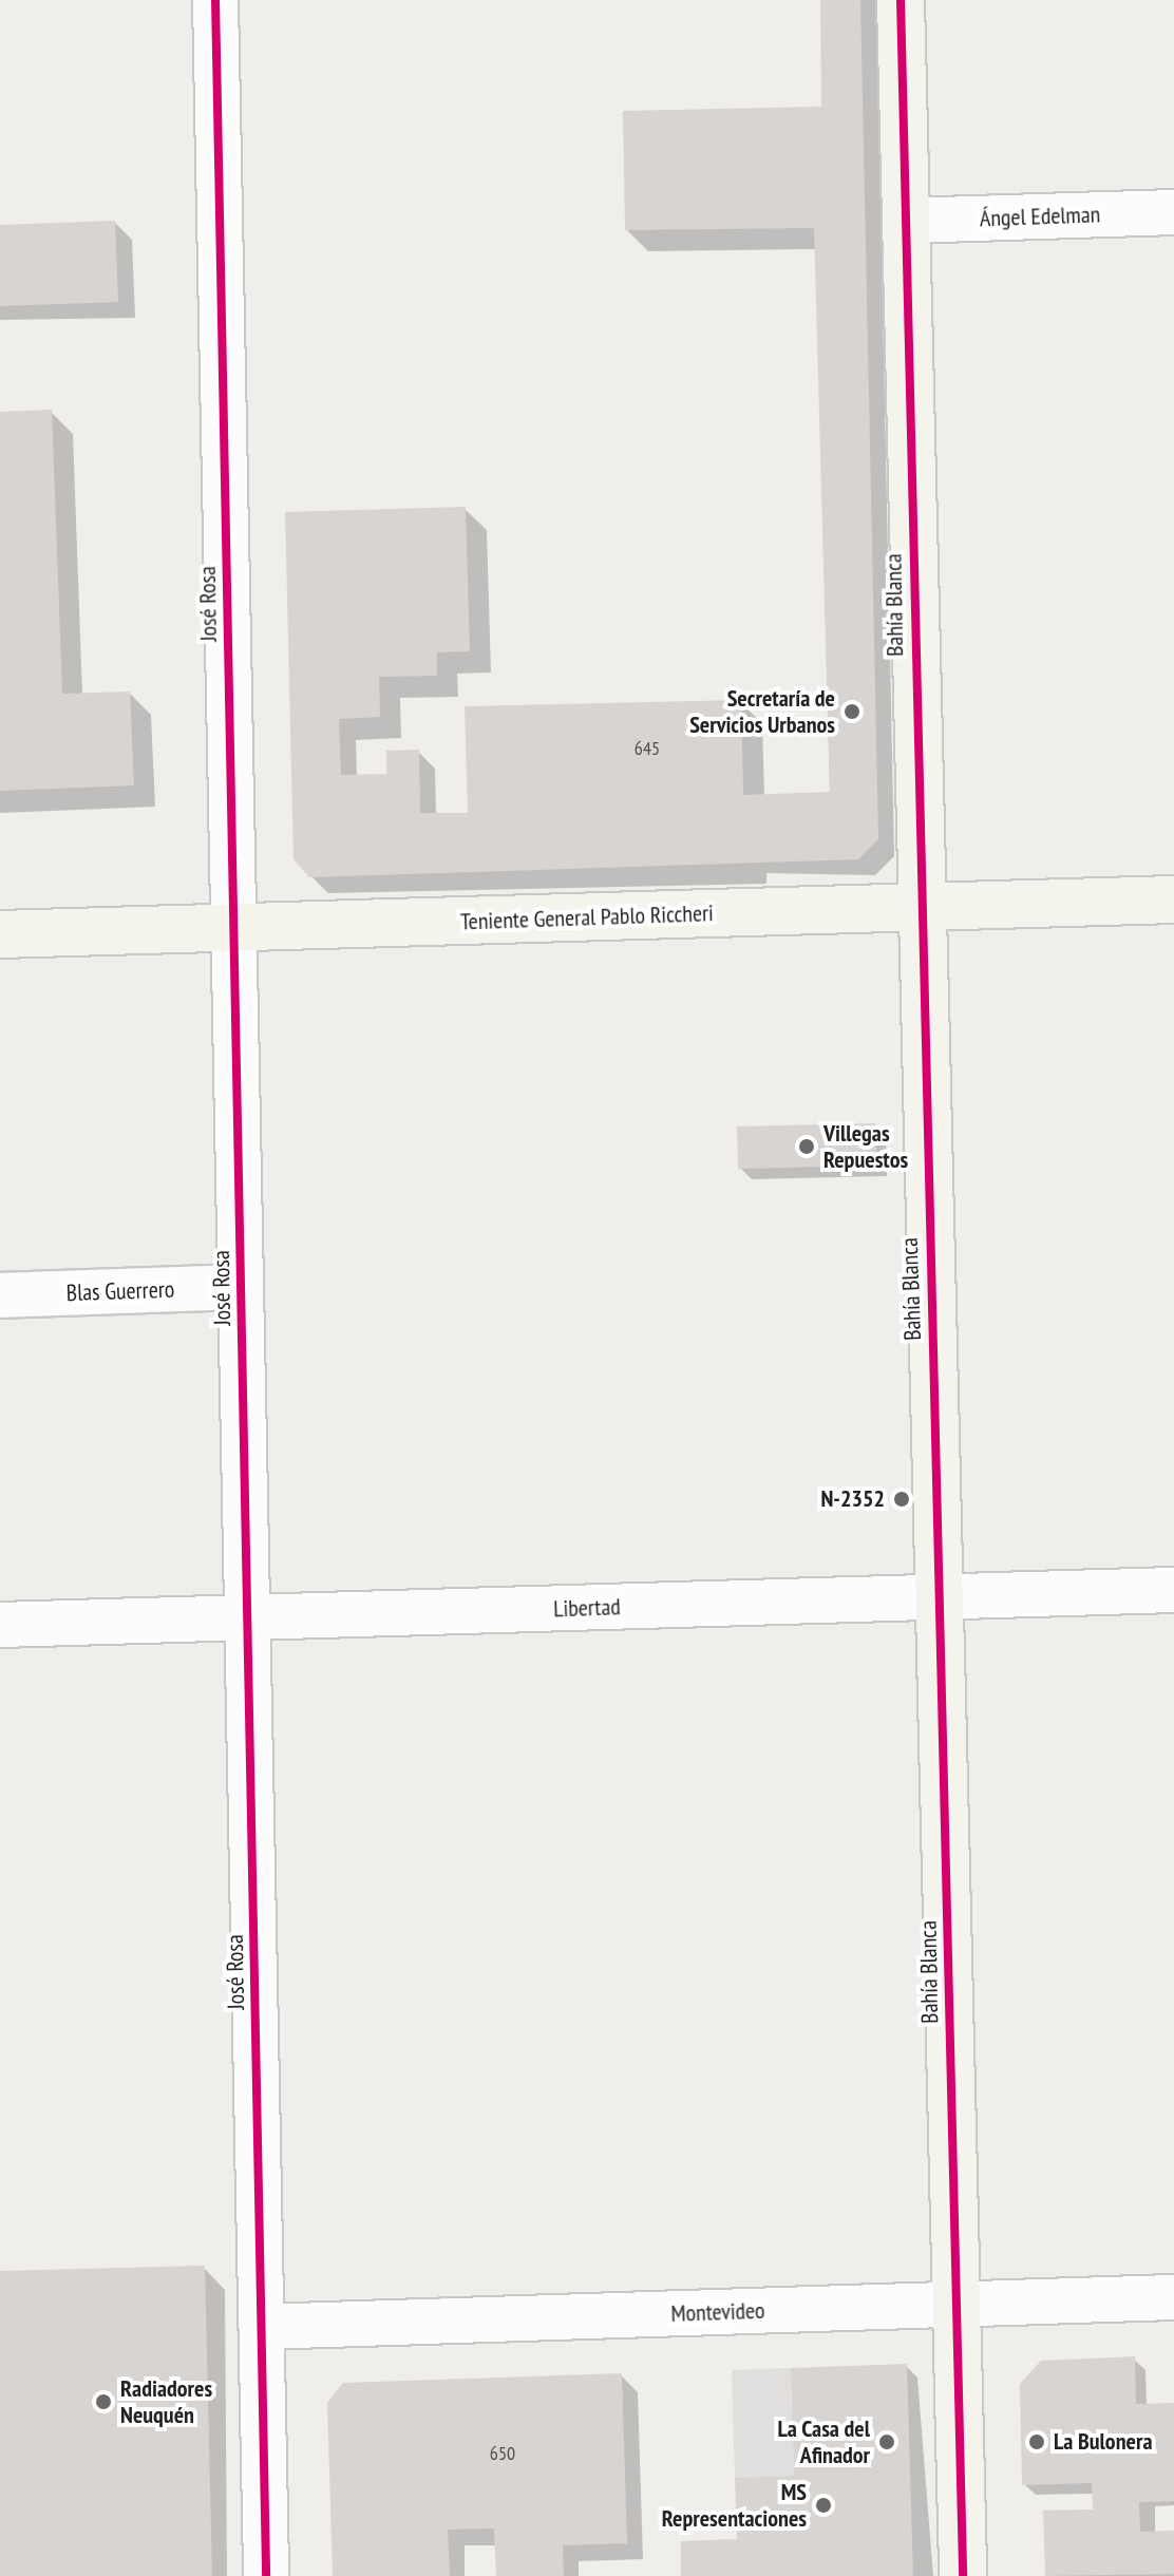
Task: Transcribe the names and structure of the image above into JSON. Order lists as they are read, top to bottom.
{
  "streets": {
    "street": [
      "Ángel Edelman",
      "José Rosa",
      "Bahía Blanca",
      "Teniente General Pablo Riccheri",
      "Blas Guerrero",
      "Libertad",
      "Montevideo"
    ]
  },
  "crossings": [
    ["Ángel Edelman", "Bahía Blanca"],
    ["José Rosa", "Teniente General Pablo Riccheri"],
    ["José Rosa", "Blas Guerrero"],
    ["José Rosa", "Libertad"],
    ["José Rosa", "Montevideo"],
    ["Bahía Blanca", "Teniente General Pablo Riccheri"],
    ["Bahía Blanca", "Libertad"],
    ["Bahía Blanca", "Montevideo"]
  ],
  "places": [
    "Secretaría de Servicios Urbanos",
    "Villegas Repuestos",
    "N-2352",
    "Radiadores Neuquén",
    "La Casa del Afinador",
    "La Bulonera",
    "MS Representaciones"
  ],
  "house_numbers": ["645", "650"]
}
